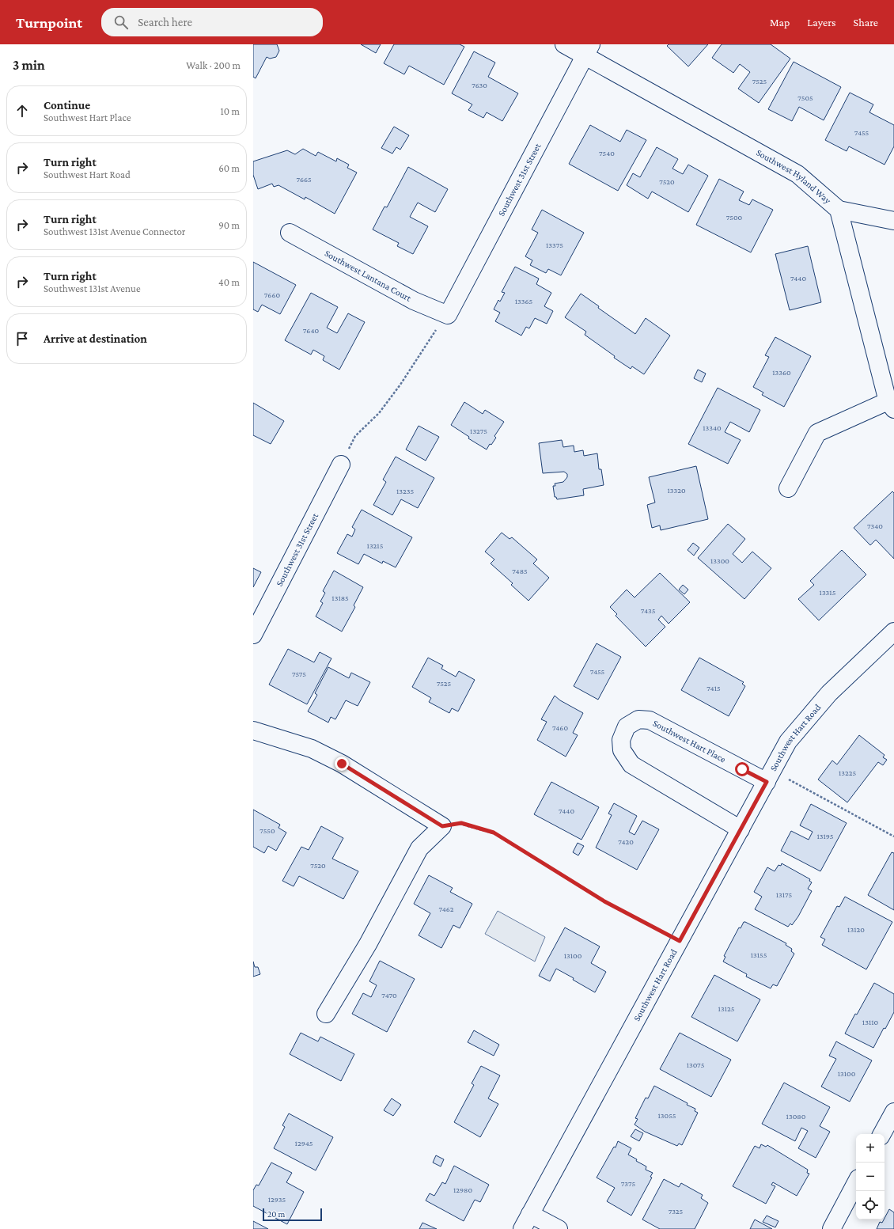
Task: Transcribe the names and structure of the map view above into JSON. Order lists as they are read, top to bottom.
{
  "streets": {
    "street": [
      "Southwest Hyland Way",
      "Southwest 31st Street",
      "Southwest Lantana Court",
      "Southwest Hart Road",
      "Southwest Hart Place"
    ]
  },
  "crossings": [
    ["Southwest Hyland Way", "Southwest 31st Street"],
    ["Southwest 31st Street", "Southwest Lantana Court"],
    ["Southwest Hart Road", "Southwest Hart Place"]
  ],
  "house_numbers": [
    "7525",
    "7630",
    "7505",
    "7455",
    "7540",
    "7665",
    "7520",
    "7500",
    "13375",
    "7440",
    "7660",
    "13365",
    "7640",
    "13360",
    "13340",
    "13275",
    "13320",
    "13235",
    "7340",
    "13215",
    "13300",
    "7485",
    "13315",
    "13185",
    "7435",
    "7455",
    "7575",
    "7525",
    "7415",
    "7460",
    "13225",
    "7440",
    "7550",
    "13195",
    "7420",
    "7520",
    "13175",
    "7462",
    "13120",
    "13155",
    "13100",
    "7470",
    "13125",
    "13110",
    "13075",
    "13100",
    "13055",
    "13080",
    "12945",
    "7375",
    "12980",
    "12935",
    "7325"
  ],
  "scale_bar": "20 m",
  "page": {
    "header": "Turnpoint",
    "search": "Search here",
    "nav": ["Map", "Layers", "Share"],
    "heading": ["3 min", "Walk · 200 m"],
    "list": [
      ["Continue", "Southwest Hart Place", "10 m"],
      ["Turn right", "Southwest Hart Road", "60 m"],
      ["Turn right", "Southwest 131st Avenue Connector", "90 m"],
      ["Turn right", "Southwest 131st Avenue", "40 m"],
      "Arrive at destination"
    ],
    "map_buttons": ["+", "−"],
    "scale": "20 m"
  }
}
